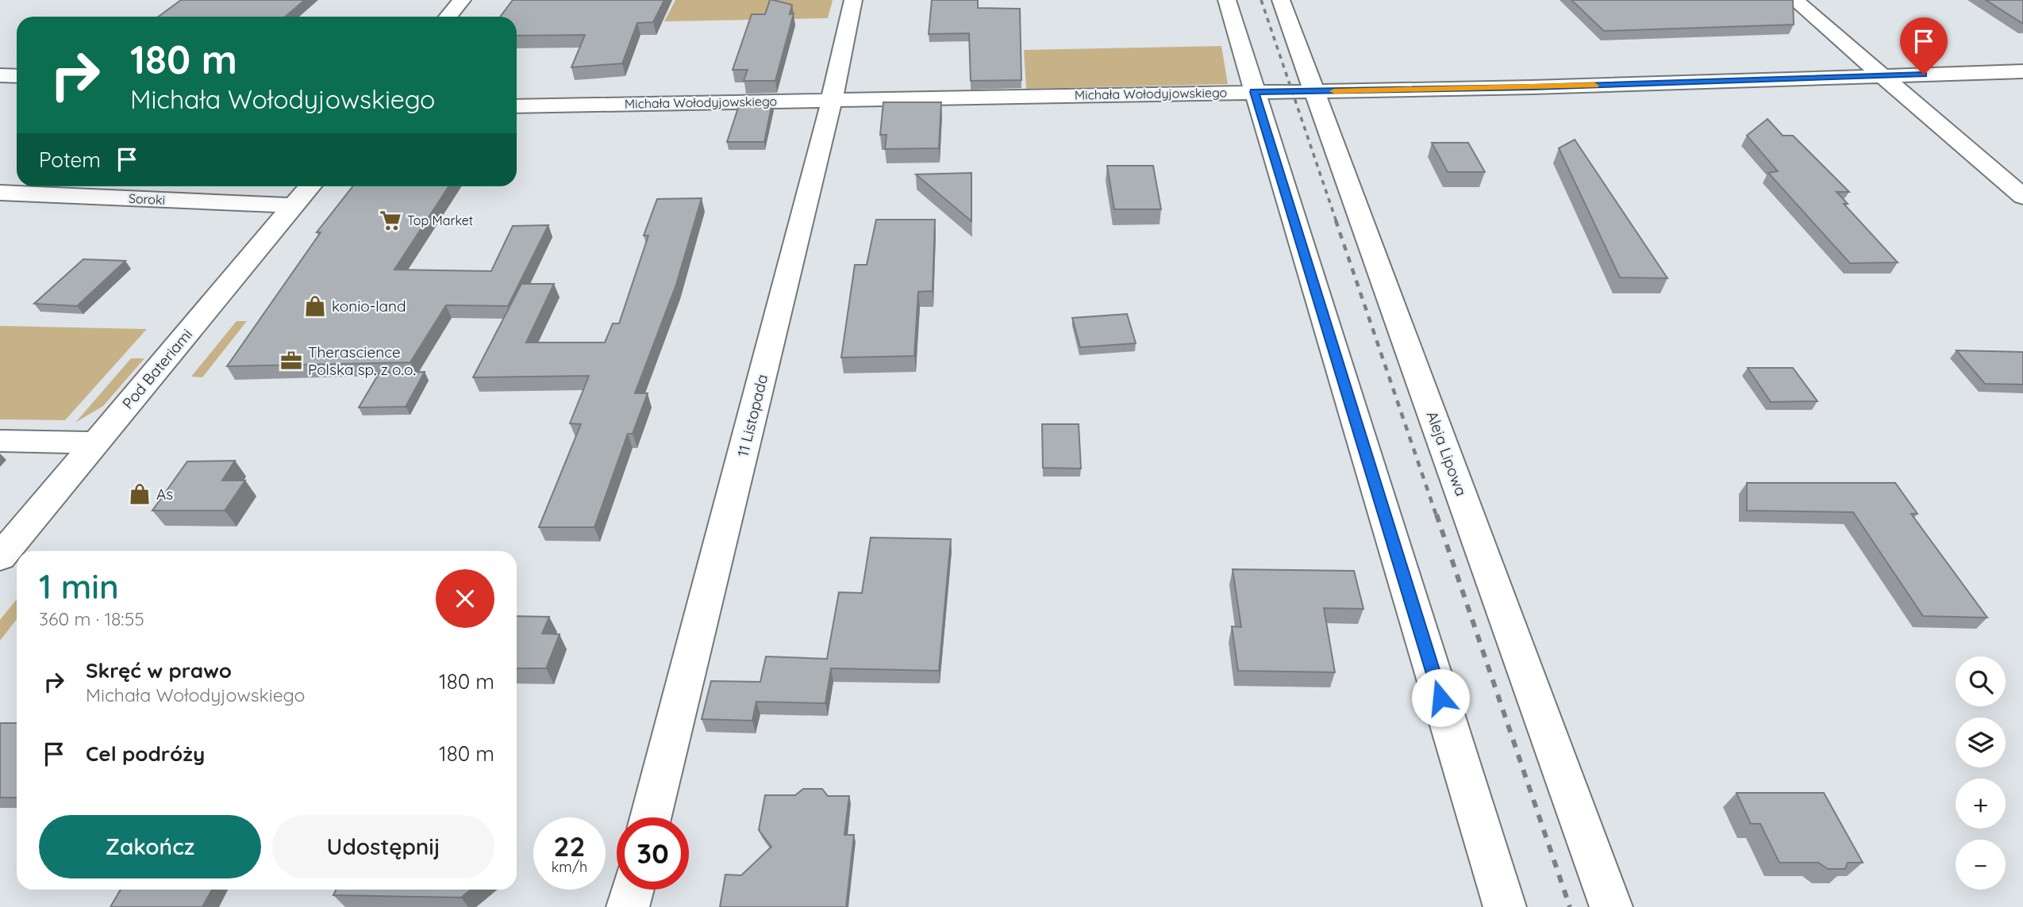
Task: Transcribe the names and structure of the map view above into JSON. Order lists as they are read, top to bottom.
{
  "streets": {
    "street": [
      "Michała Wołodyjowskiego",
      "Soroki",
      "Pod Bateriami",
      "11 Listopada",
      "Aleja Lipowa"
    ]
  },
  "crossings": [
    ["Michała Wołodyjowskiego", "11 Listopada"],
    ["Michała Wołodyjowskiego", "Aleja Lipowa"],
    ["Soroki", "Pod Bateriami"]
  ],
  "places": {
    "supermarket": ["Top Market"],
    "shop": ["konio-land", "As"],
    "office": ["Therascience Polska sp. z o.o."]
  },
  "page": {
    "turn": ["180 m", "Michała Wołodyjowskiego"],
    "then": "Potem",
    "heading": ["1 min", "360 m · 18:55"],
    "list": [
      {
        "name": "Skręć w prawo",
        "note": "Michała Wołodyjowskiego",
        "value": "180 m"
      },
      {
        "name": "Cel podróży",
        "value": "180 m"
      }
    ],
    "map_buttons": ["+", "−"],
    "buttons": ["Zakończ", "Udostępnij"],
    "speed": "22 km/h",
    "limit": "30"
  }
}
